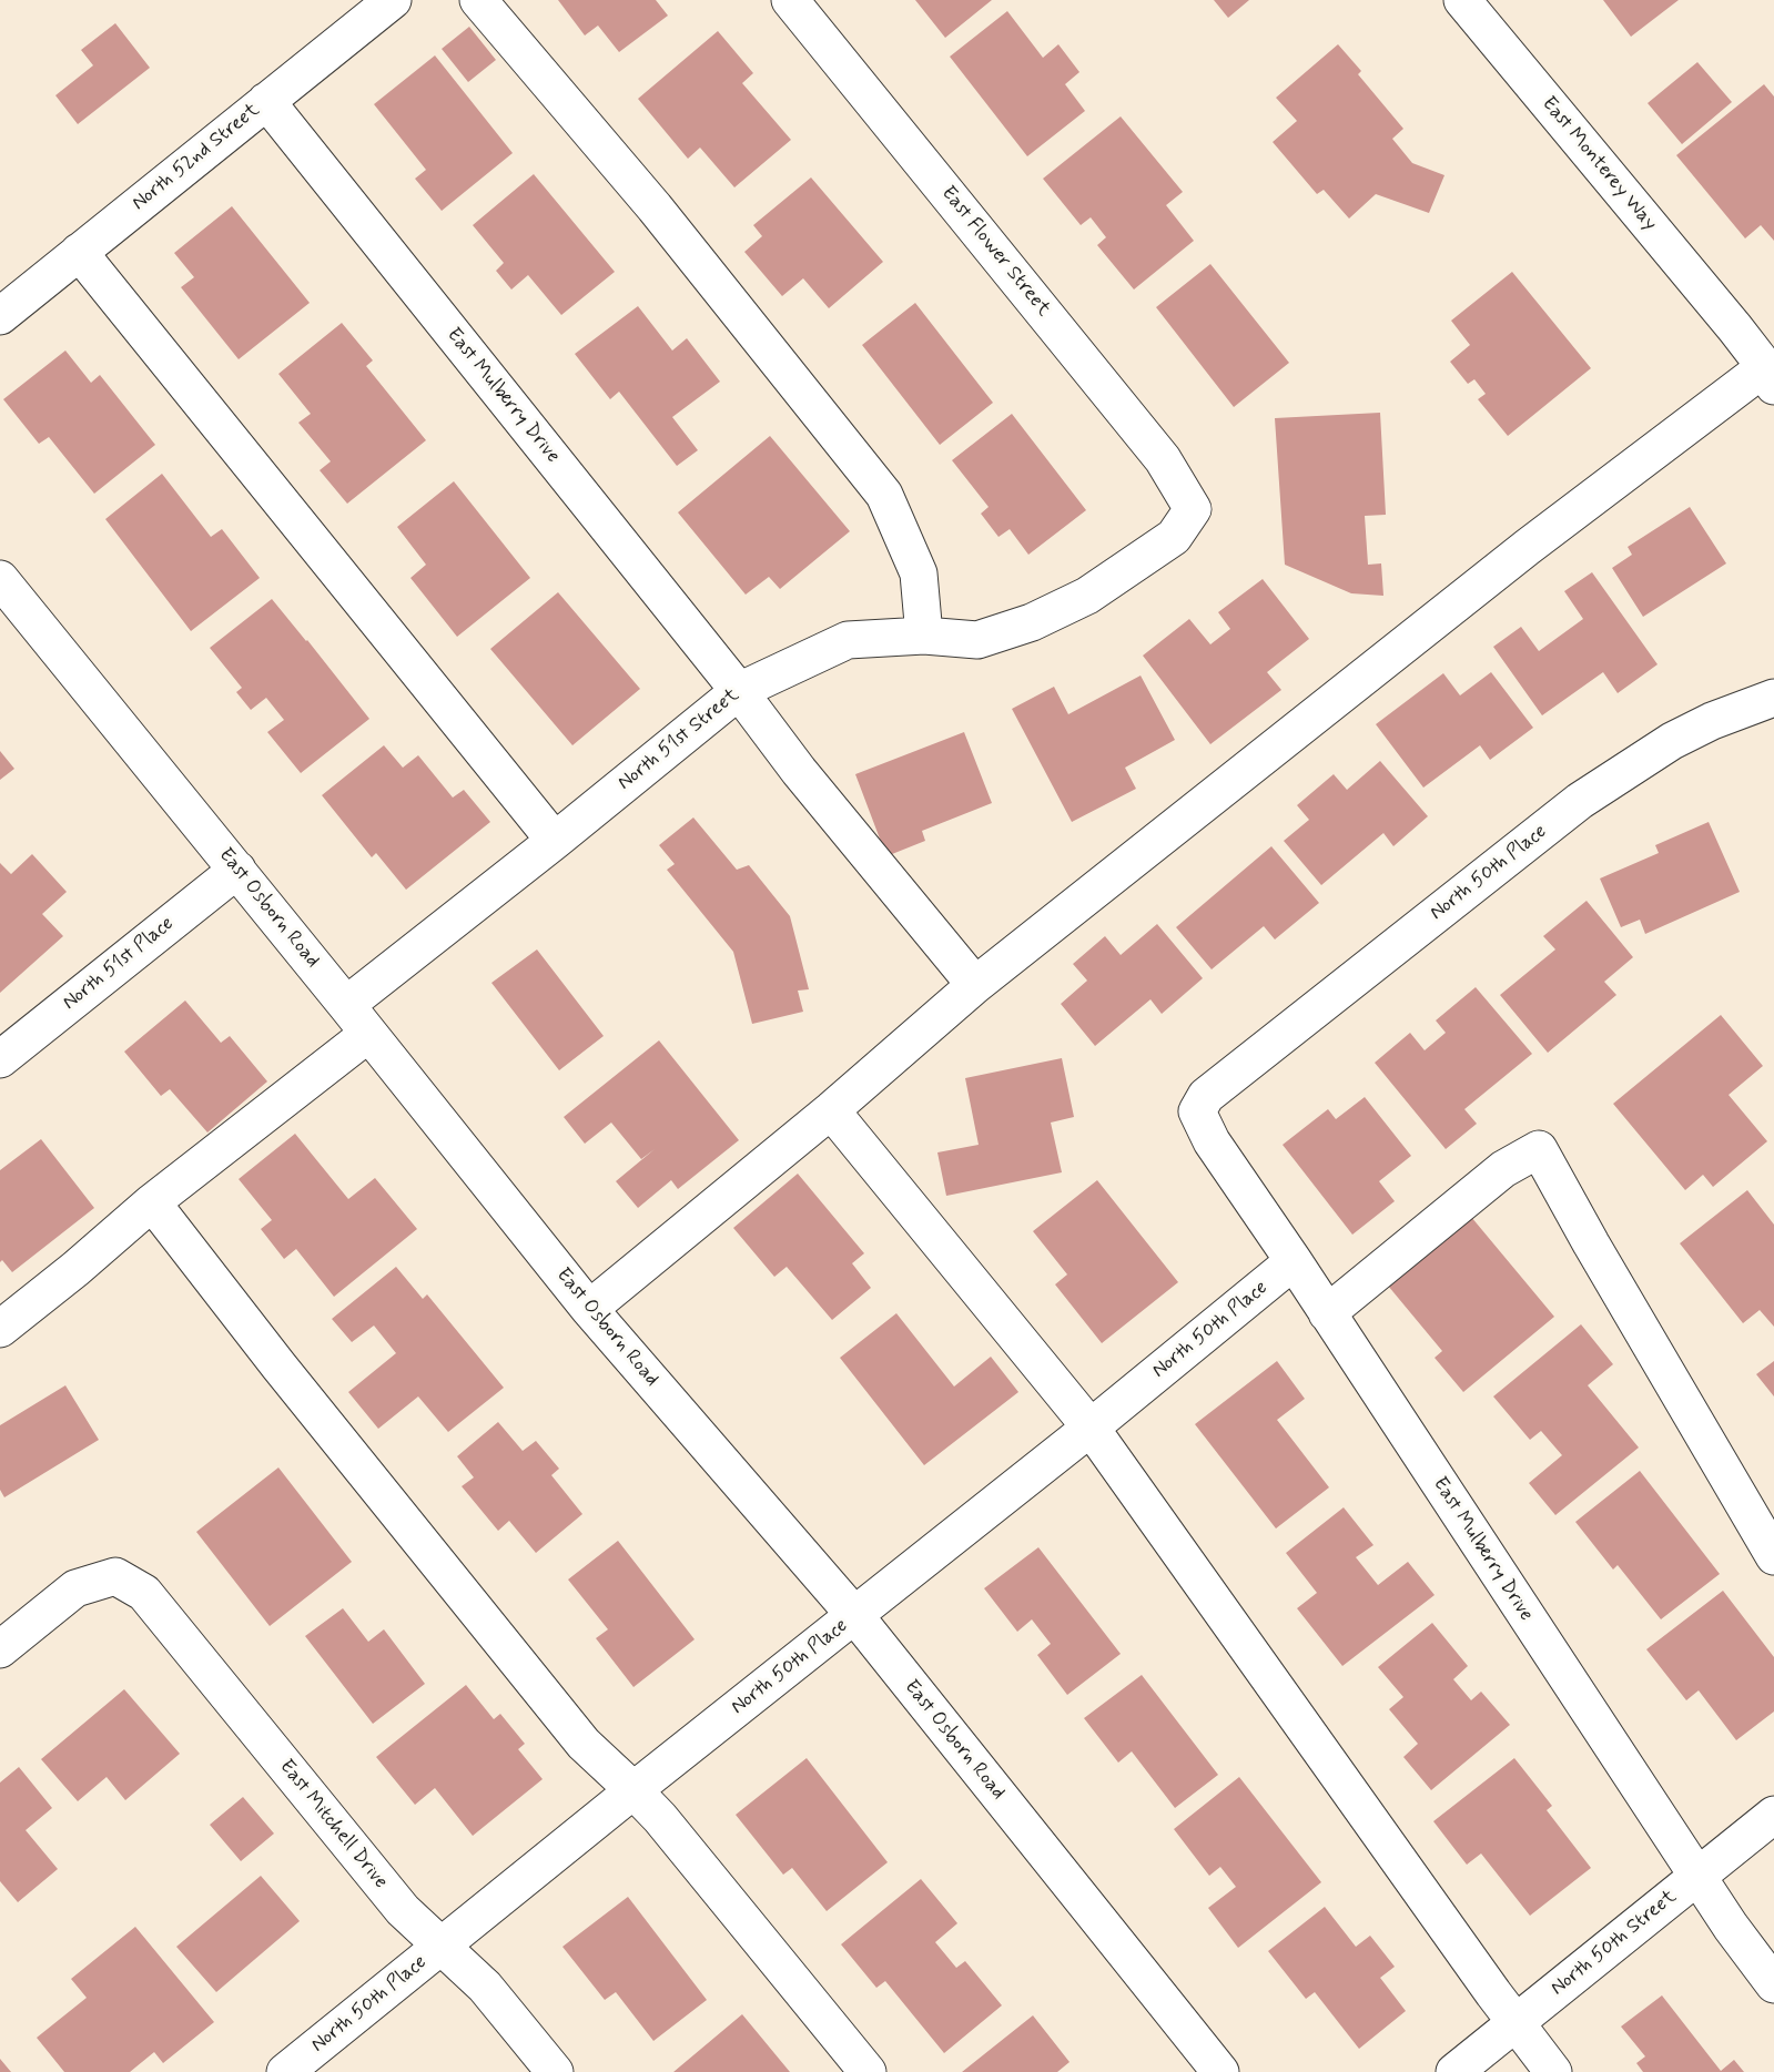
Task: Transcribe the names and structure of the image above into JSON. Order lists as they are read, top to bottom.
{
  "streets": {
    "street": [
      "North 52nd Street",
      "East Monterey Way",
      "East Flower Street",
      "East Mulberry Drive",
      "North 51st Street",
      "North 50th Place",
      "East Osborn Road",
      "North 51st Place",
      "East Mitchell Drive",
      "North 50th Street"
    ]
  },
  "crossings": [
    ["North 52nd Street", "East Mulberry Drive"],
    ["East Flower Street", "North 51st Street"],
    ["East Mulberry Drive", "North 51st Street"],
    ["East Mulberry Drive", "North 50th Place"],
    ["East Mulberry Drive", "North 50th Street"],
    ["North 51st Street", "East Osborn Road"],
    ["North 50th Place", "East Osborn Road"],
    ["North 50th Place", "East Mitchell Drive"],
    ["East Osborn Road", "North 51st Place"]
  ]
}
